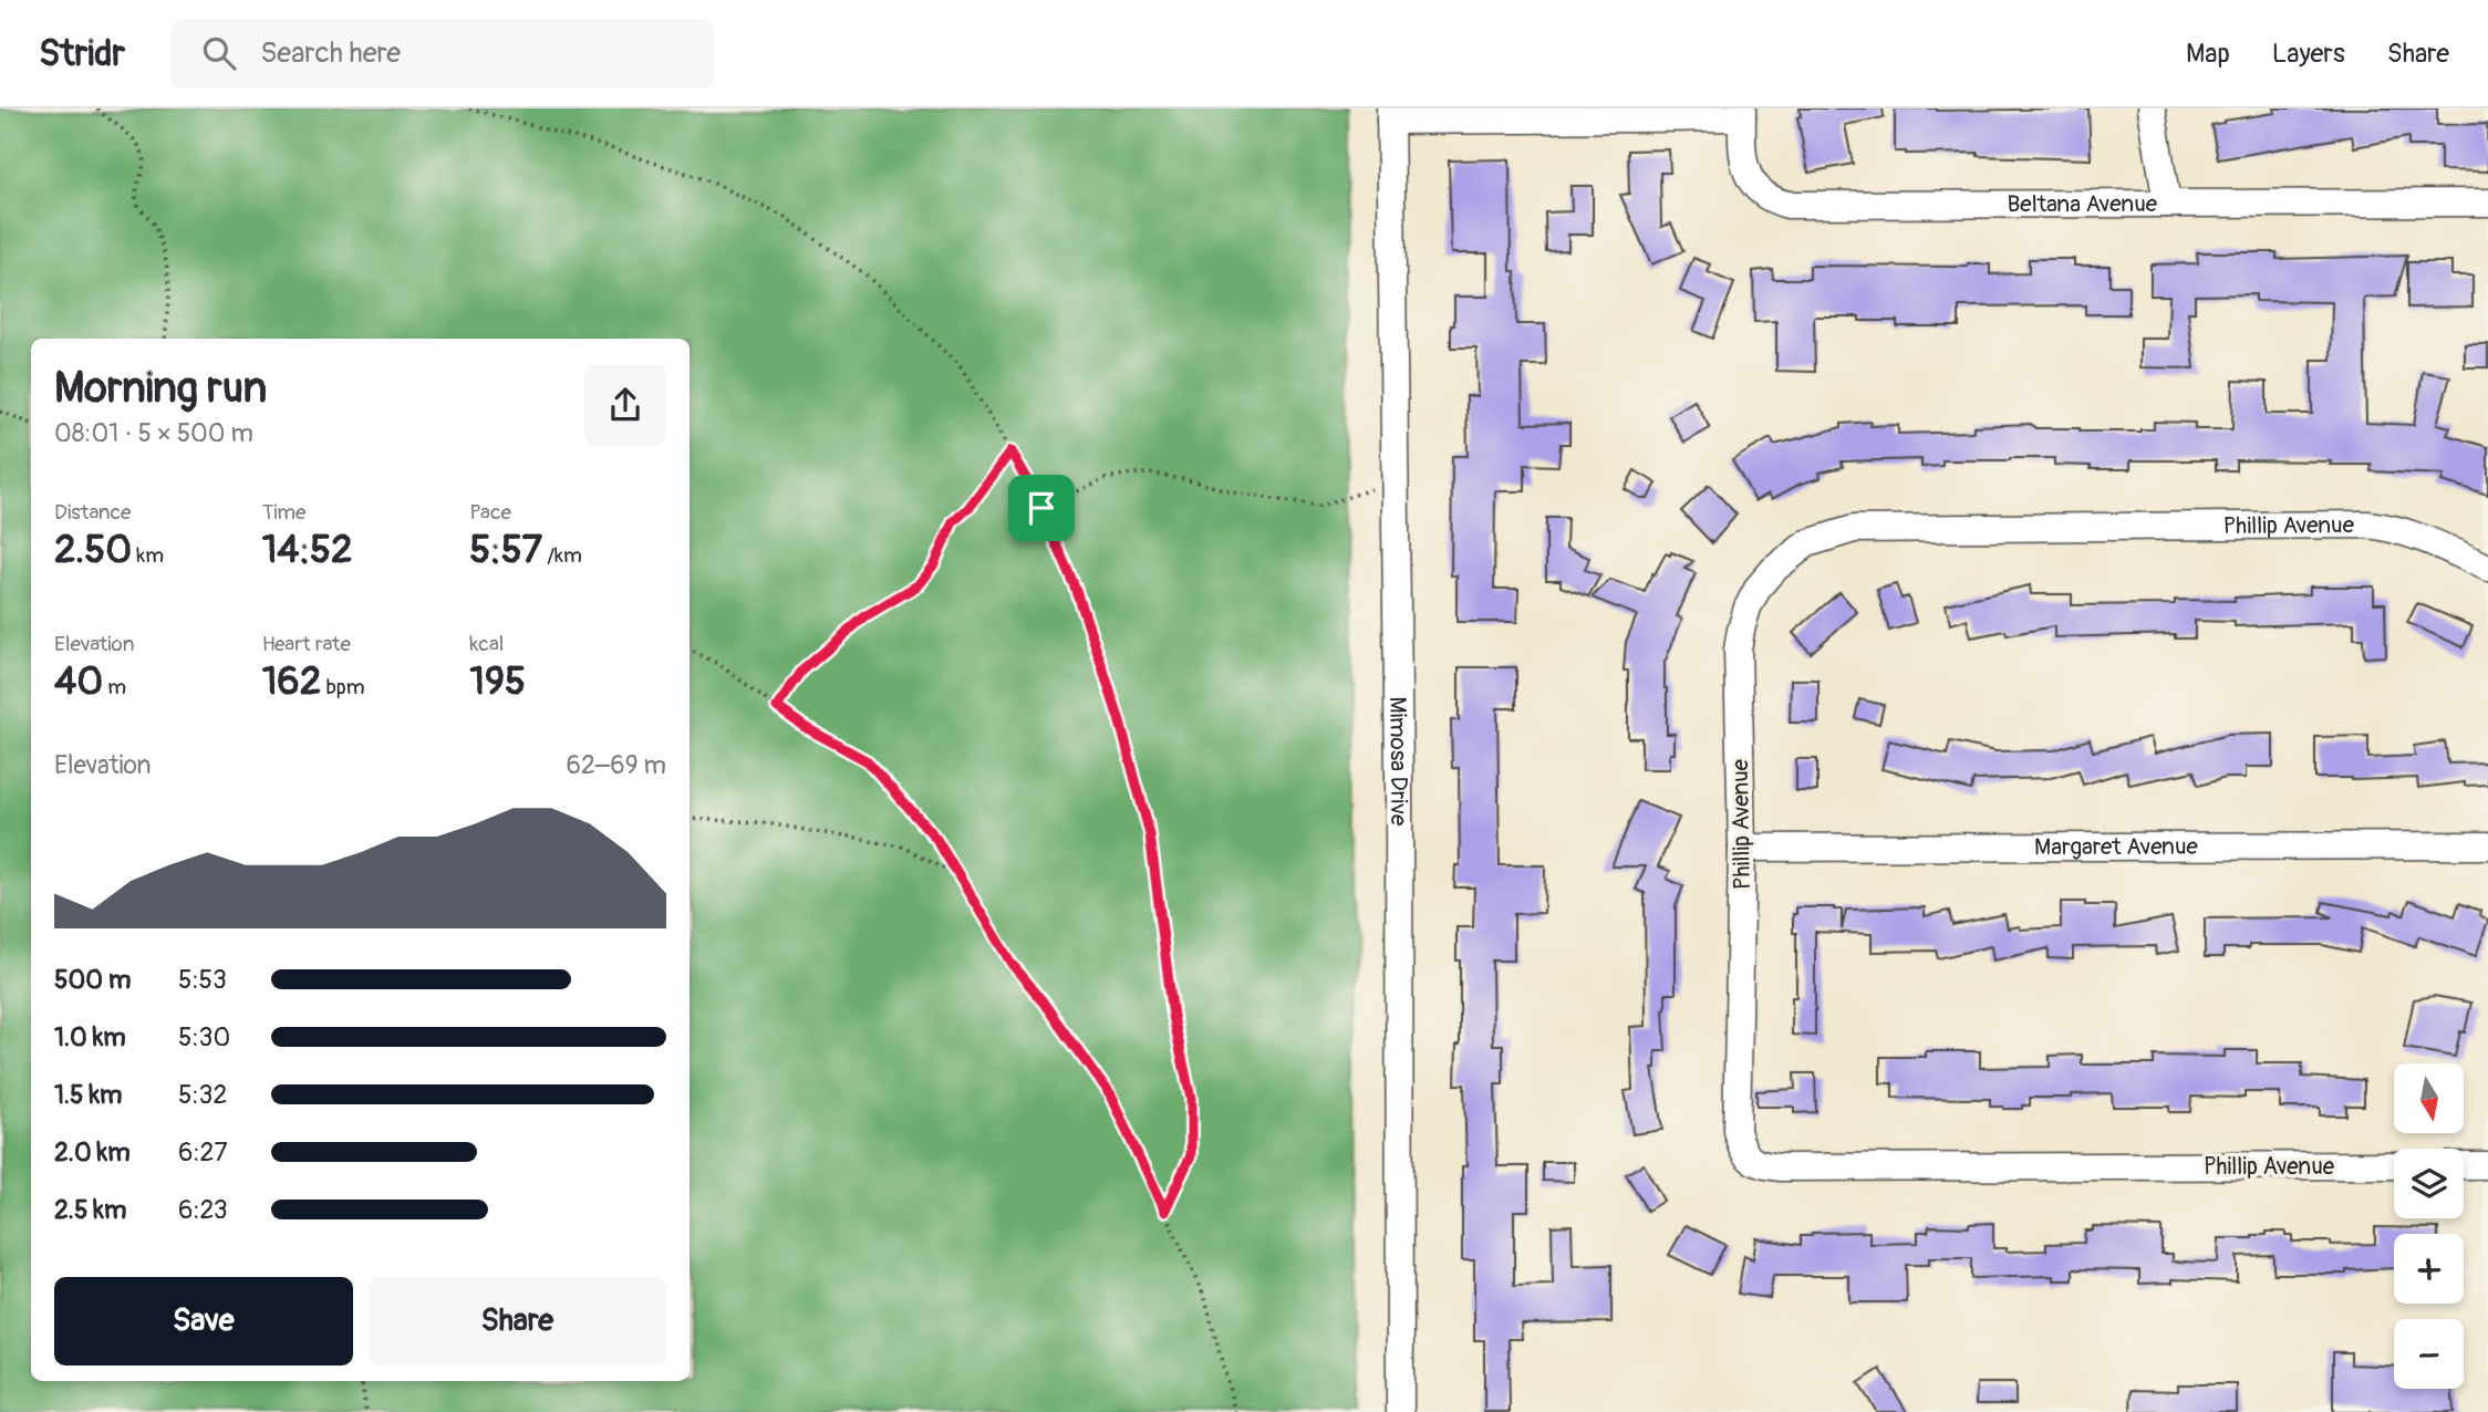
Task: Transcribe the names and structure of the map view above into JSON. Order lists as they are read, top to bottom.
{
  "streets": {
    "street": [
      "Beltana Avenue",
      "Phillip Avenue",
      "Mimosa Drive",
      "Margaret Avenue"
    ]
  },
  "crossings": [
    ["Phillip Avenue", "Margaret Avenue"]
  ],
  "north": "bottom",
  "page": {
    "header": "Stridr",
    "search": "Search here",
    "nav": ["Map", "Layers", "Share"],
    "heading": ["Morning run", "08:01 · 5 × 500 m"],
    "stats": [
      ["Distance", "2.50 km"],
      ["Time", "14:52"],
      ["Pace", "5:57 /km"],
      ["Elevation", "40 m"],
      ["Heart rate", "162 bpm"],
      ["kcal", "195"]
    ],
    "chart": ["Elevation", "62–69 m"],
    "list": [
      {
        "name": "500 m",
        "note": "5:53"
      },
      {
        "name": "1.0 km",
        "note": "5:30"
      },
      {
        "name": "1.5 km",
        "note": "5:32"
      },
      {
        "name": "2.0 km",
        "note": "6:27"
      },
      {
        "name": "2.5 km",
        "note": "6:23"
      }
    ],
    "map_buttons": ["+", "−"],
    "buttons": ["Save", "Share"]
  }
}
